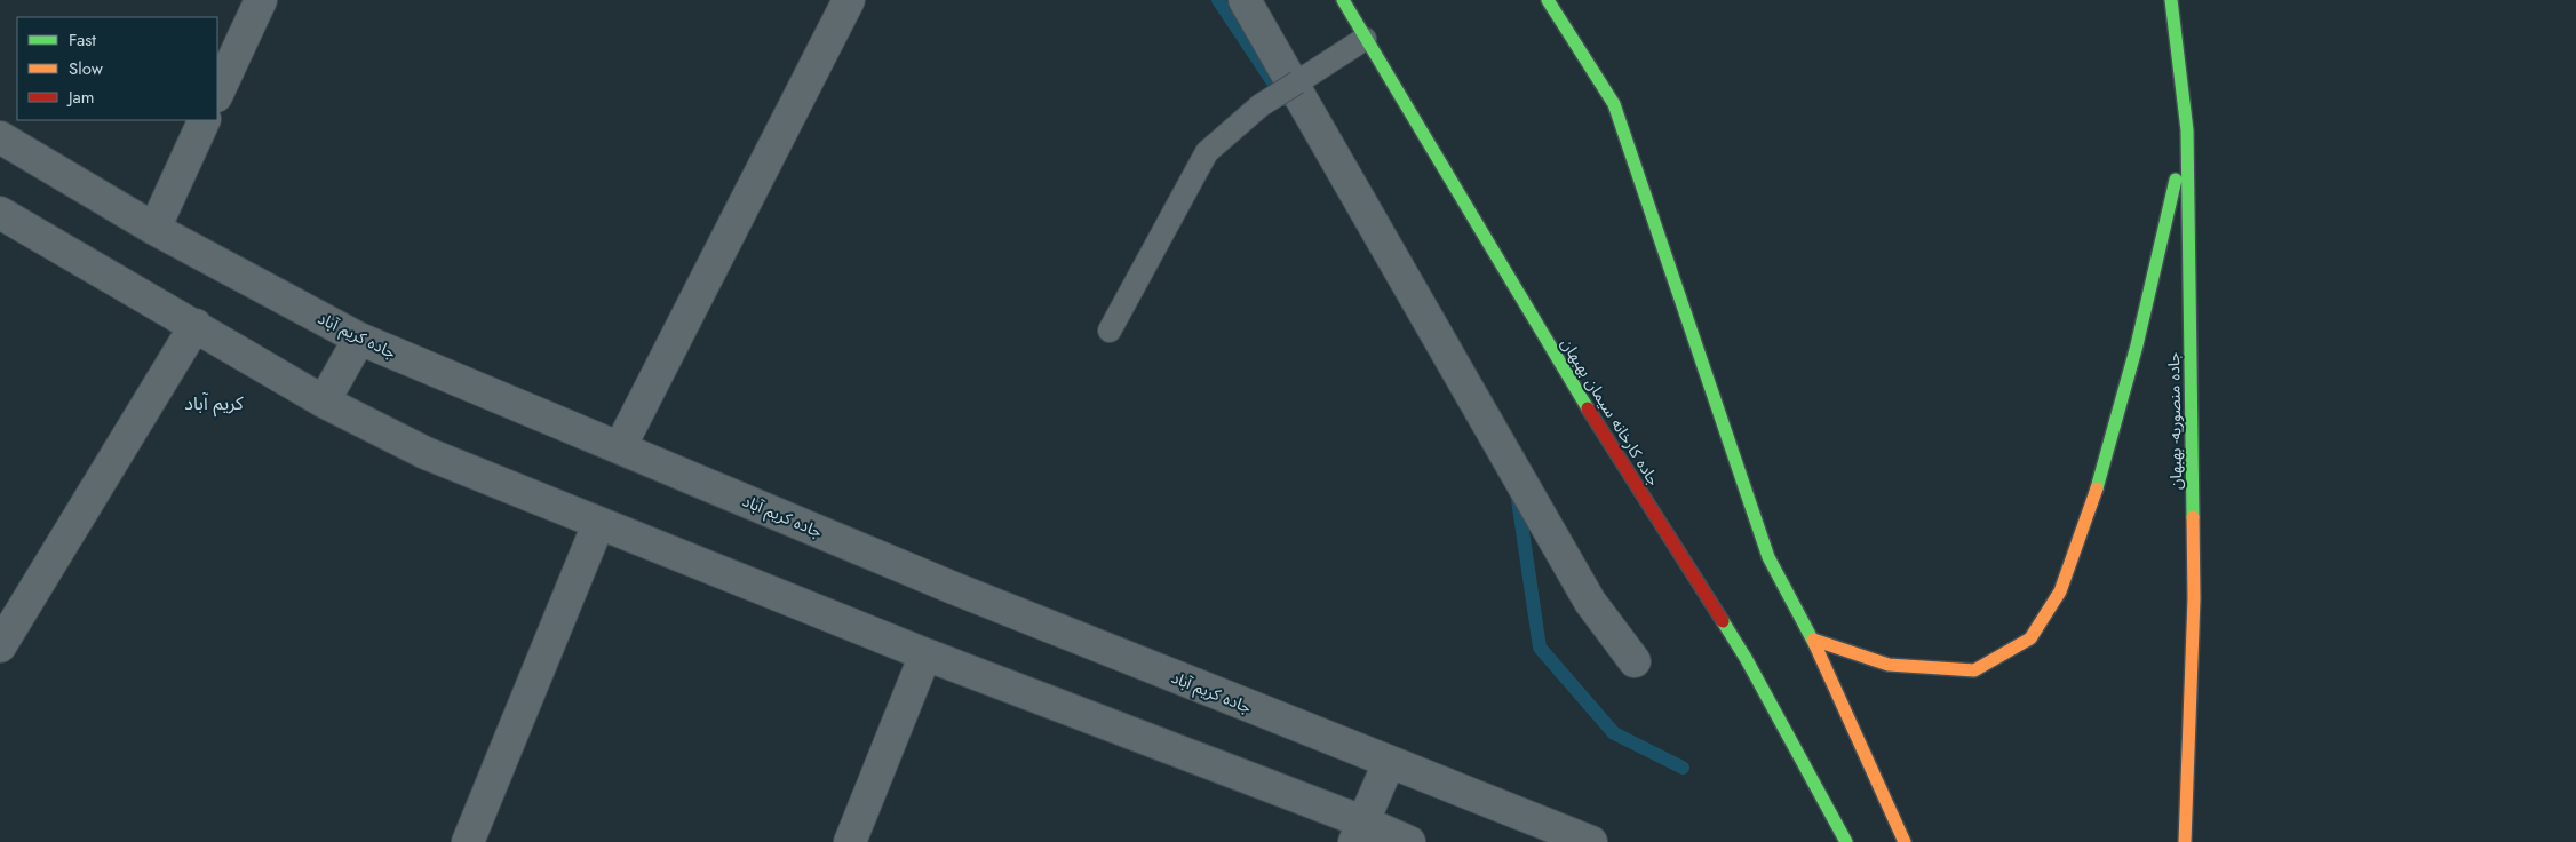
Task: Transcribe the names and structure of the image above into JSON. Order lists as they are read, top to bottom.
{
  "streets": {
    "main road": ["جاده کارخانه سیمان بهبهان", "جاده منصوریه- بهبهان"],
    "street": ["جاده کریم آباد"]
  },
  "districts": ["کریم آباد"],
  "legend": ["Fast", "Slow", "Jam"]
}
